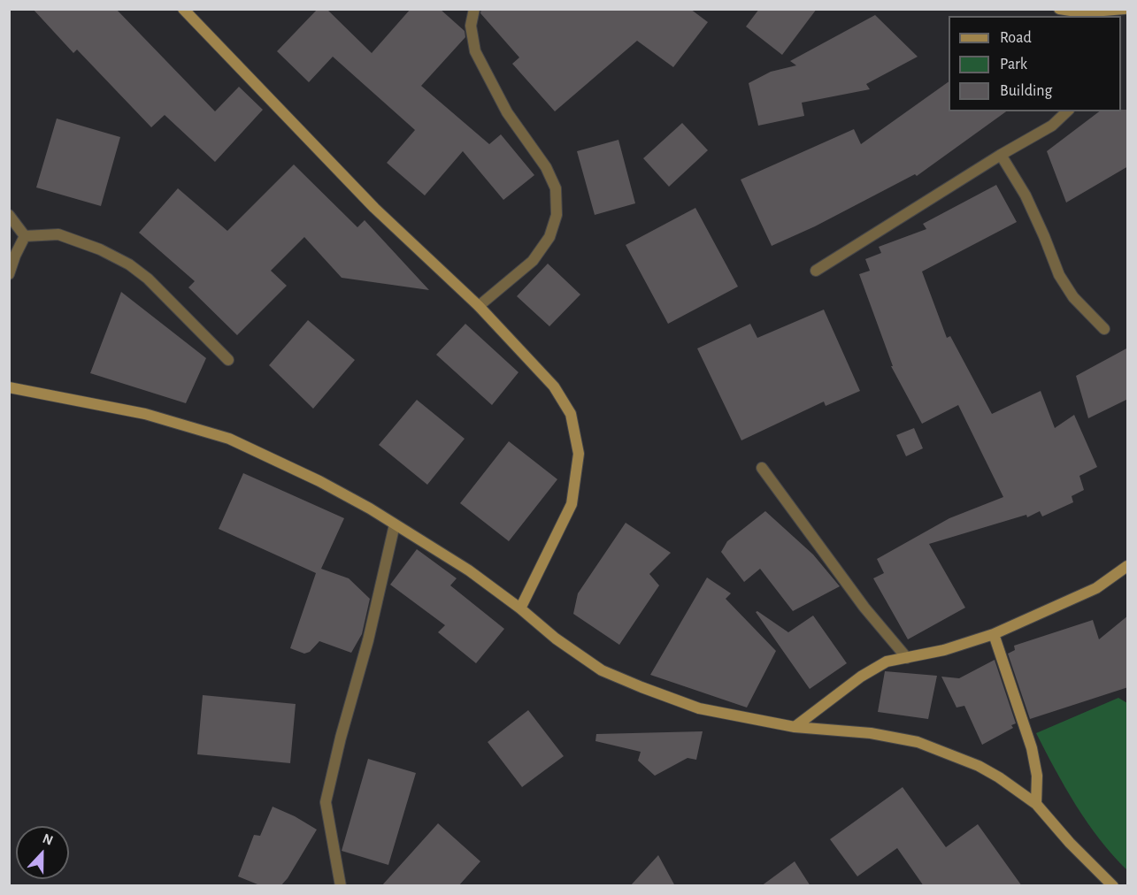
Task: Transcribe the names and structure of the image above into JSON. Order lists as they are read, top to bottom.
{
  "legend": ["Road", "Park", "Building"],
  "north": "top"
}
